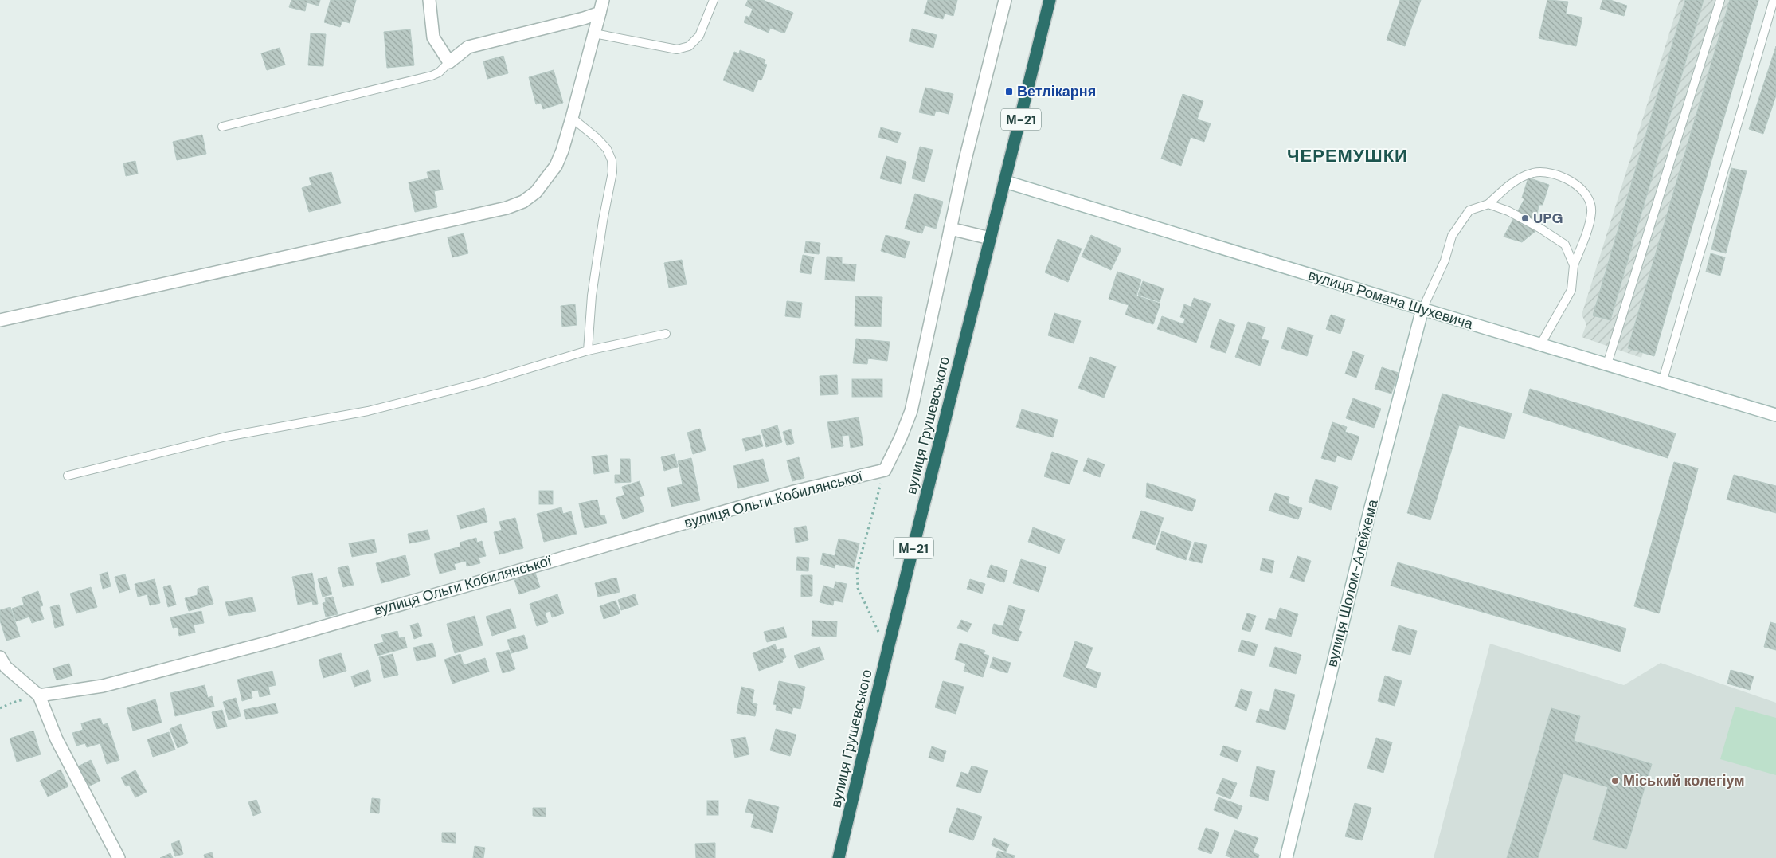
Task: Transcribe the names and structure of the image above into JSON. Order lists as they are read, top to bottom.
{
  "streets": {
    "highway": ["М-21", "вулиця Грушевського"],
    "street": ["вулиця Романа Шухевича", "вулиця Ольги Кобилянської", "вулиця Шолом-Алейхема"]
  },
  "crossings": [
    ["вулиця Романа Шухевича", "вулиця Грушевського"],
    ["вулиця Романа Шухевича", "вулиця Шолом-Алейхема"]
  ],
  "districts": ["ЧЕРЕМУШКИ"],
  "places": {
    "transit": ["Ветлікарня"],
    "other": ["UPG", "Міський колегіум"]
  }
}
